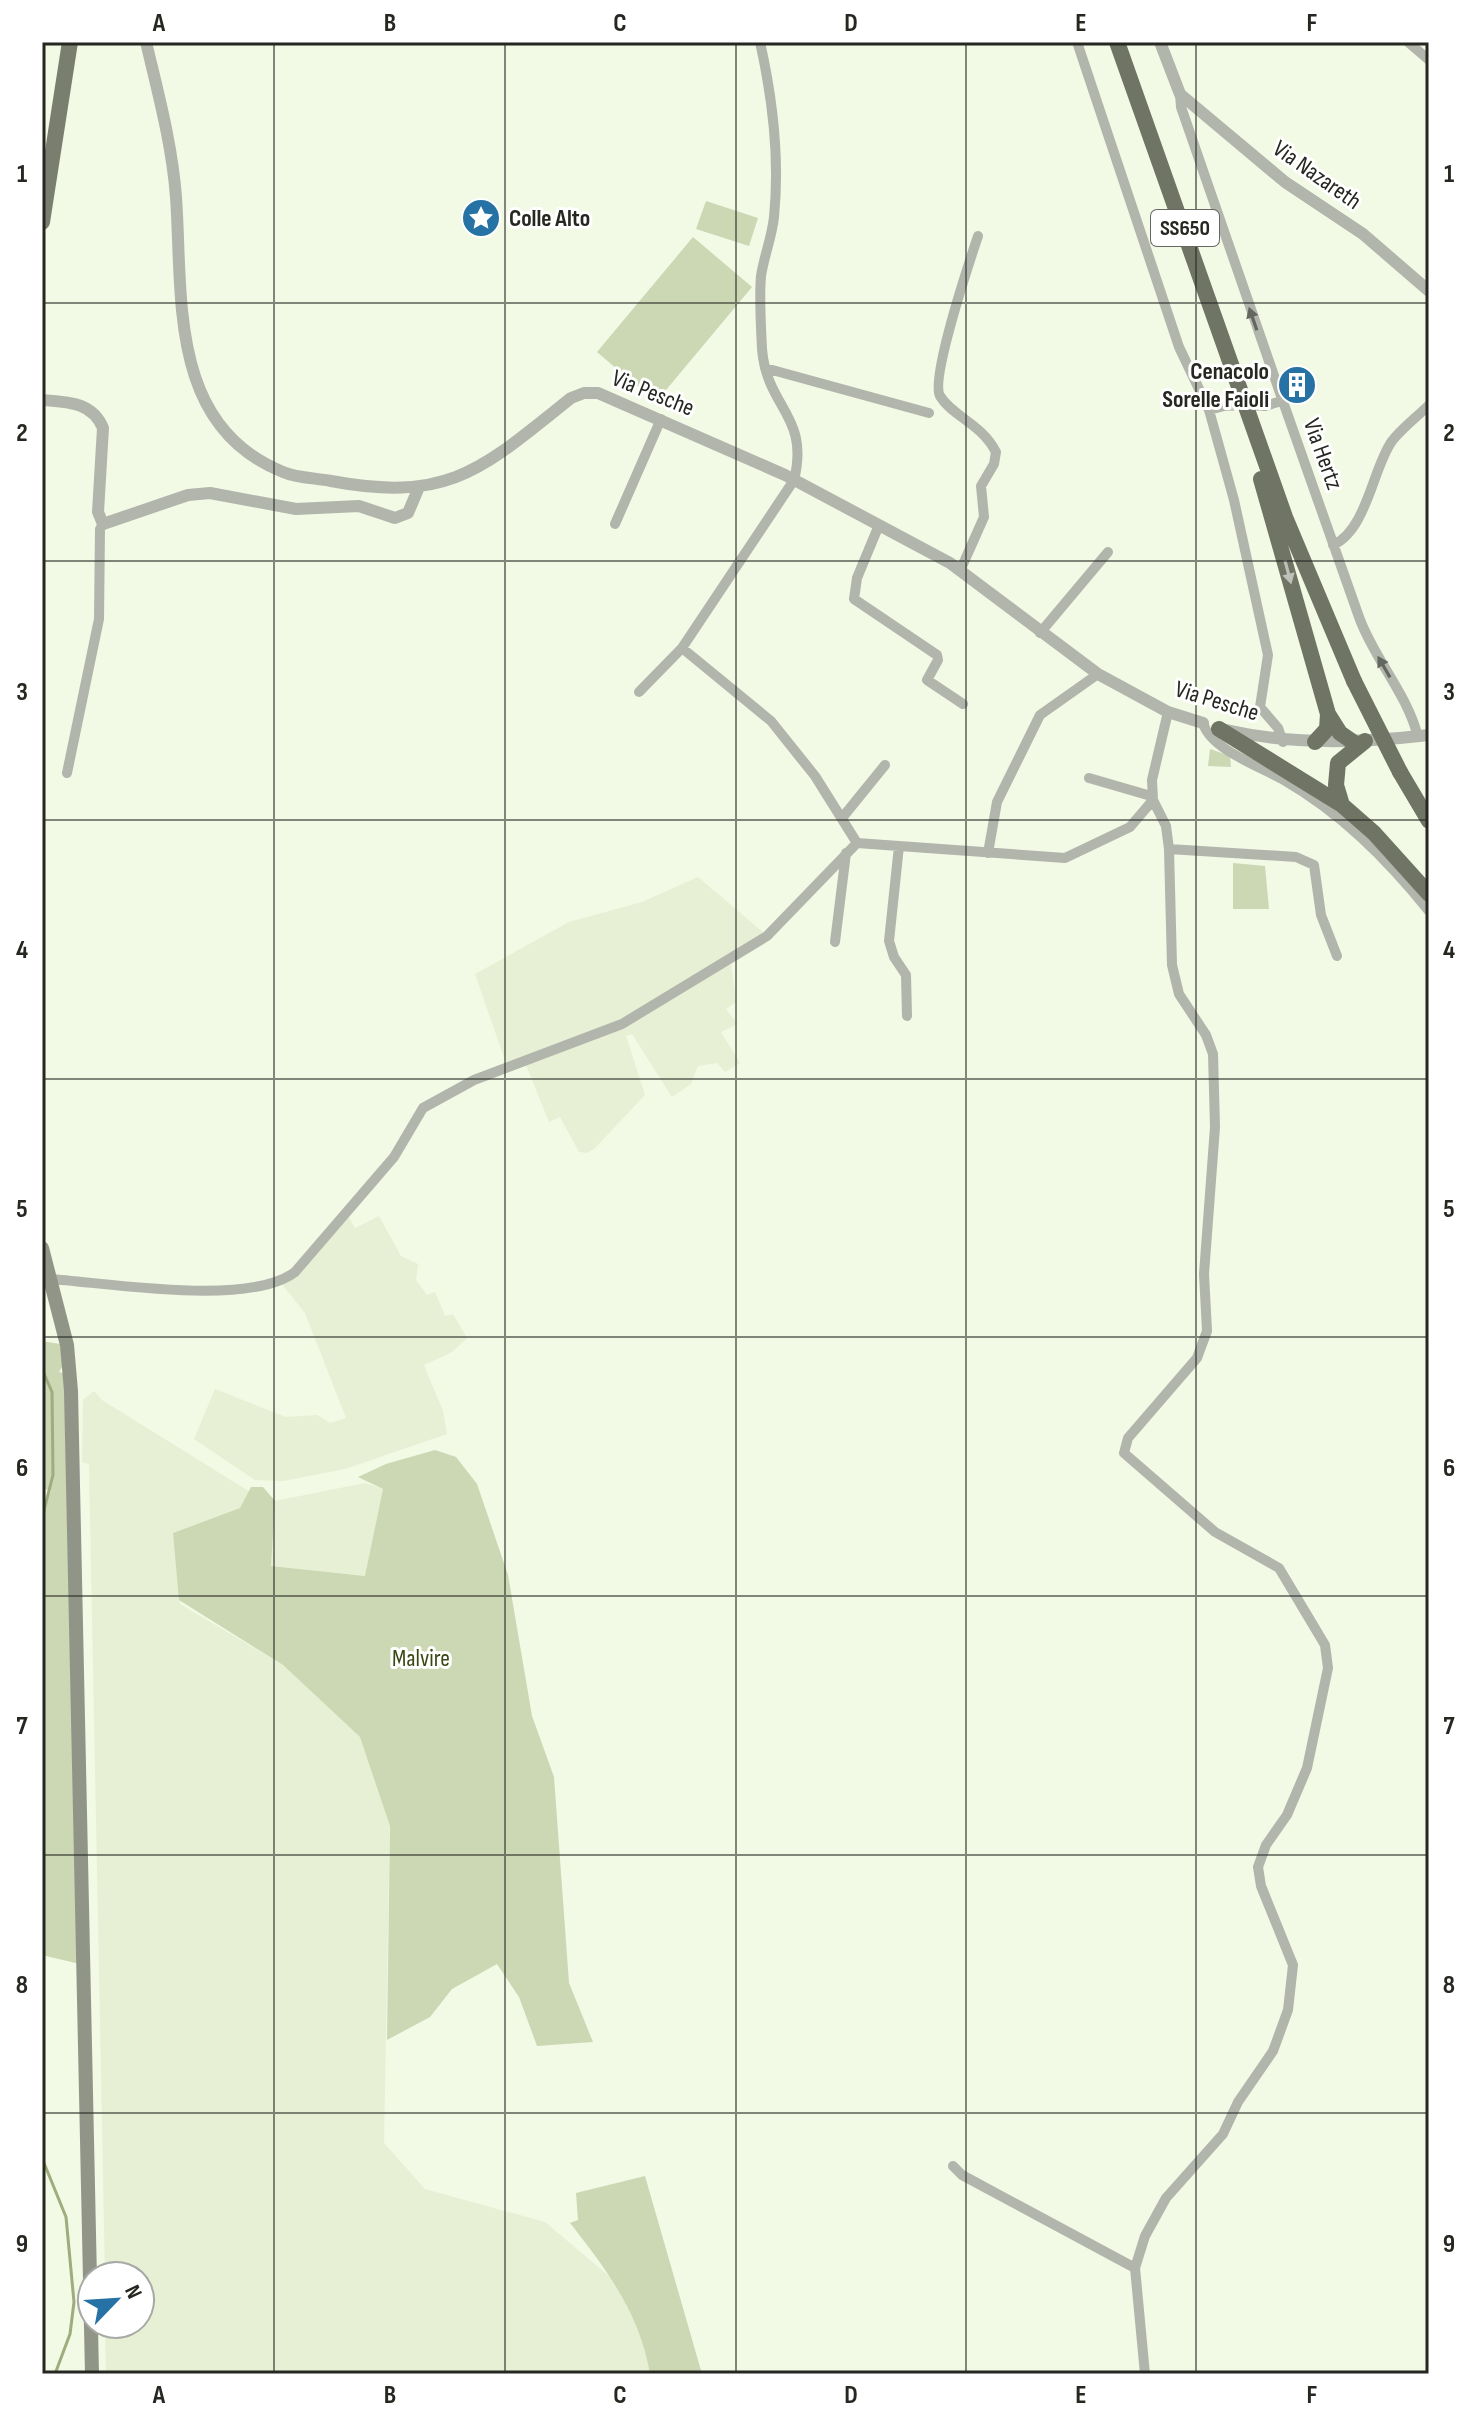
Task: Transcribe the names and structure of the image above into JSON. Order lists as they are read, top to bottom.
{
  "streets": {
    "highway": ["SS650"],
    "street": ["Via Nazareth", "Via Pesche", "Via Hertz"]
  },
  "crossings": [
    ["Via Nazareth", "Via Hertz"],
    ["Via Pesche", "Via Hertz"]
  ],
  "parks": ["Malvire"],
  "places": {
    "place": ["Colle Alto"],
    "building": ["Cenacolo Sorelle Faioli"]
  },
  "north": "top right",
  "grid": {
    "columns": [
      "A",
      "B",
      "C",
      "D",
      "E",
      "F"
    ],
    "rows": [
      "1",
      "2",
      "3",
      "4",
      "5",
      "6",
      "7",
      "8",
      "9"
    ]
  }
}
